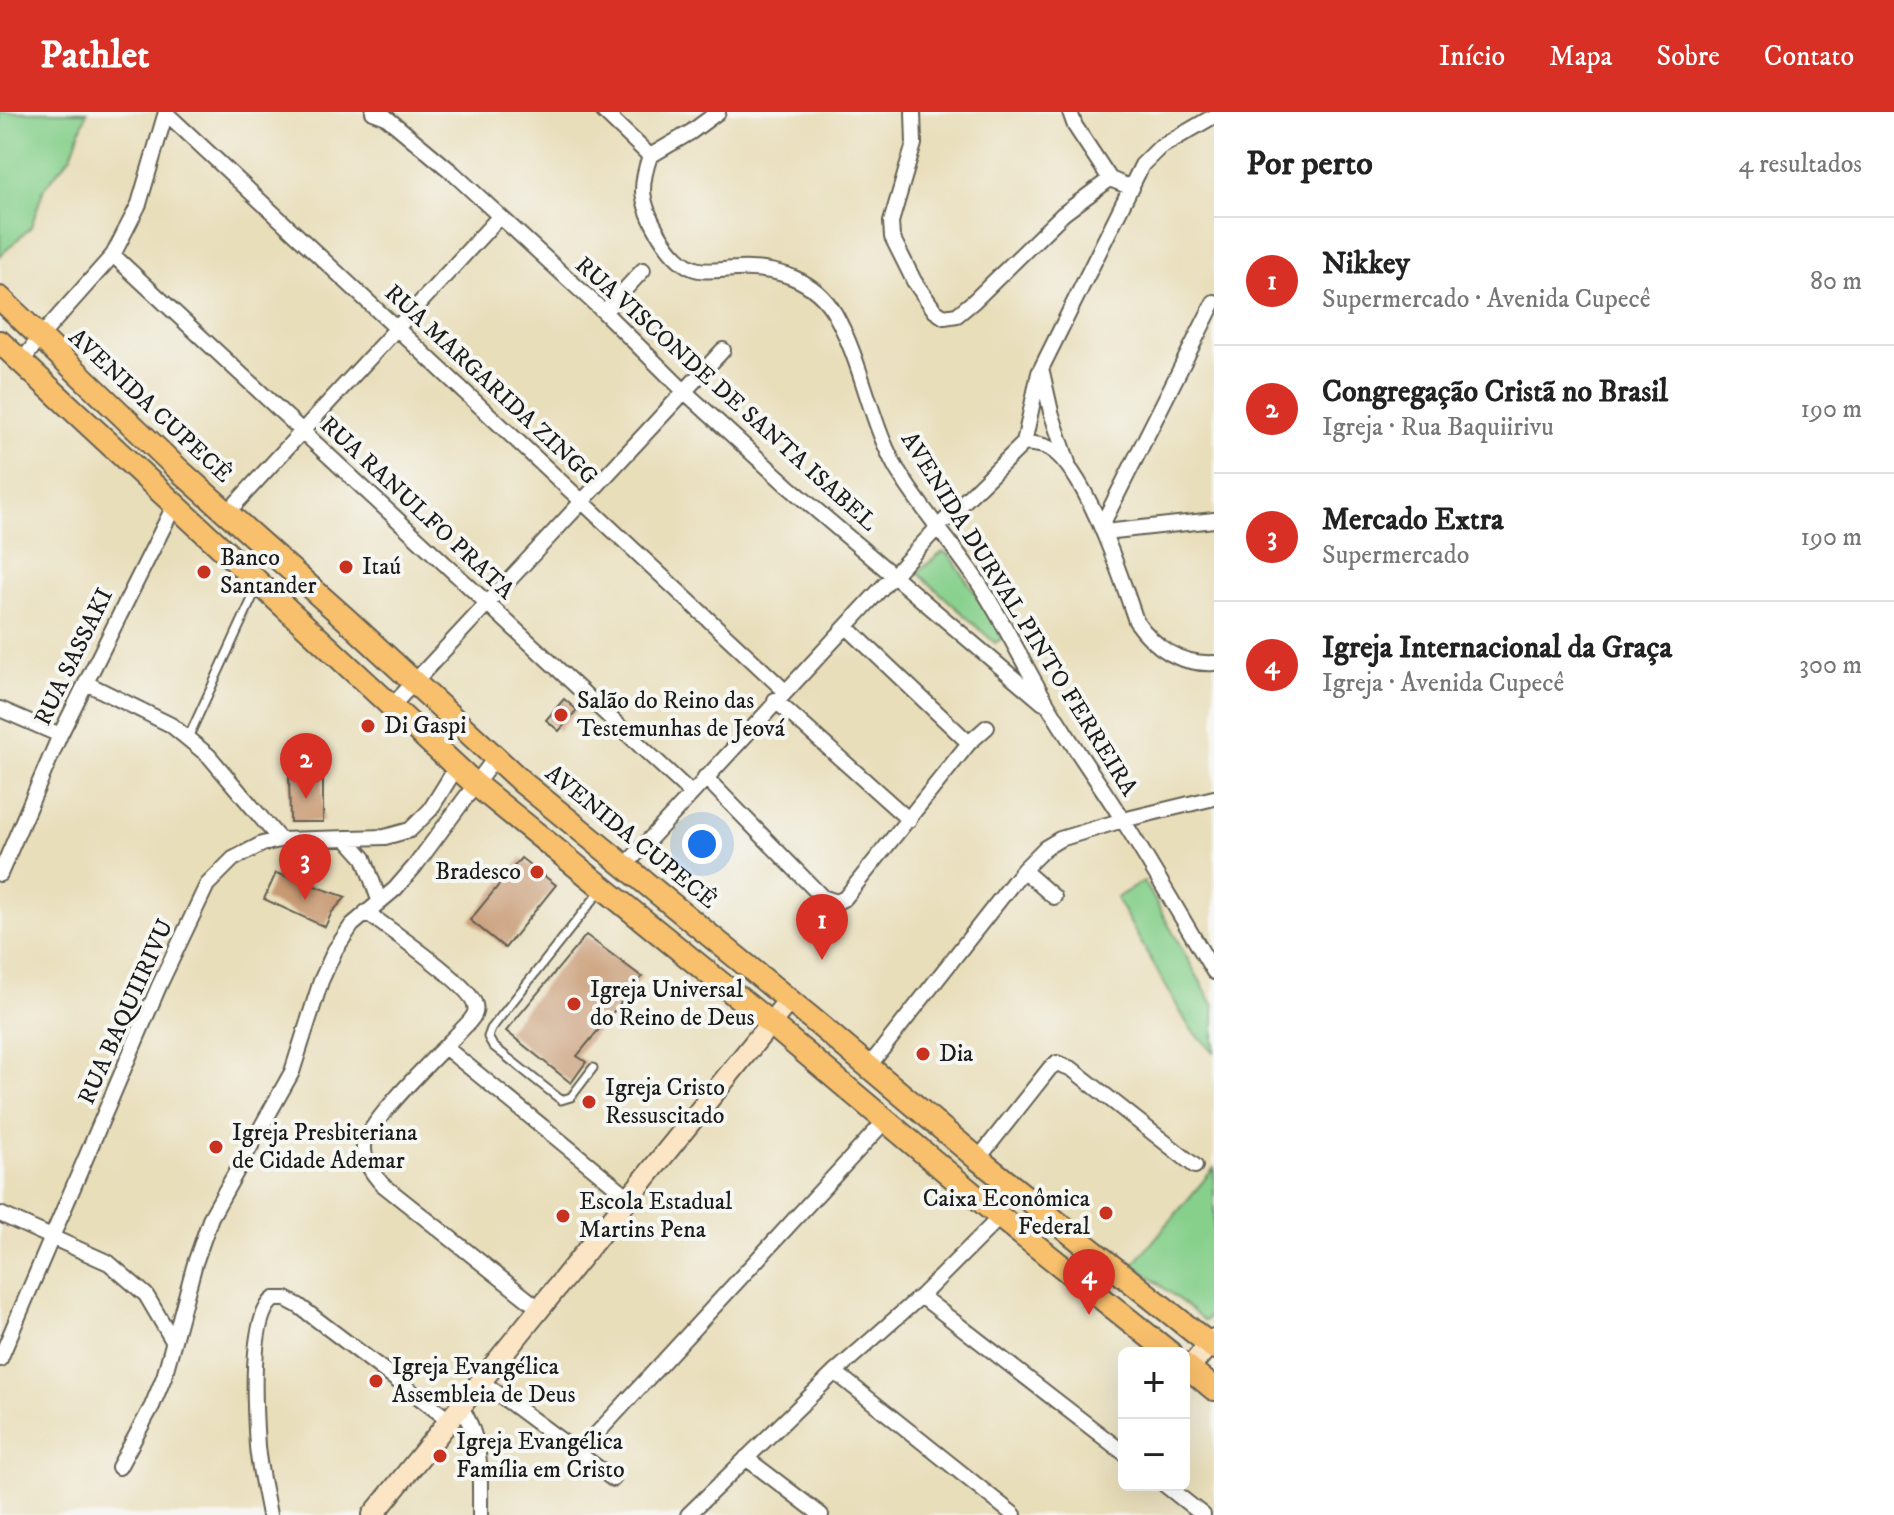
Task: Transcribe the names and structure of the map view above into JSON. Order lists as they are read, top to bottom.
{
  "streets": {
    "main road": ["AVENIDA CUPECÊ"],
    "street": [
      "RUA MARGARIDA ZINGG",
      "RUA VISCONDE DE SANTA ISABEL",
      "RUA RANULFO PRATA",
      "AVENIDA DURVAL PINTO FERREIRA",
      "RUA SASSAKI",
      "RUA BAQUIIRIVU"
    ]
  },
  "crossings": [
    ["RUA VISCONDE DE SANTA ISABEL", "AVENIDA DURVAL PINTO FERREIRA"]
  ],
  "places": [
    "Itaú",
    "Banco Santander",
    "Salão do Reino das Testemunhas de Jeová",
    "Di Gaspi",
    "Bradesco",
    "Igreja Universal do Reino de Deus",
    "Dia",
    "Igreja Cristo Ressuscitado",
    "Igreja Presbiteriana de Cidade Ademar",
    "Caixa Econômica Federal",
    "Escola Estadual Martins Pena",
    "Igreja Evangélica Assembleia de Deus",
    "Igreja Evangélica Família em Cristo"
  ],
  "page": {
    "header": "Pathlet",
    "nav": [
      "Início",
      "Mapa",
      "Sobre",
      "Contato"
    ],
    "heading": ["Por perto", "4 resultados"],
    "list": [
      {
        "mark": "1",
        "name": "Nikkey",
        "note": "Supermercado · Avenida Cupecê",
        "value": "80 m"
      },
      {
        "mark": "2",
        "name": "Congregação Cristã no Brasil",
        "note": "Igreja · Rua Baquiirivu",
        "value": "190 m"
      },
      {
        "mark": "3",
        "name": "Mercado Extra",
        "note": "Supermercado",
        "value": "190 m"
      },
      {
        "mark": "4",
        "name": "Igreja Internacional da Graça",
        "note": "Igreja · Avenida Cupecê",
        "value": "300 m"
      }
    ],
    "pins": [
      "2",
      "3",
      "1",
      "4"
    ],
    "map_buttons": ["+", "−"]
  }
}
